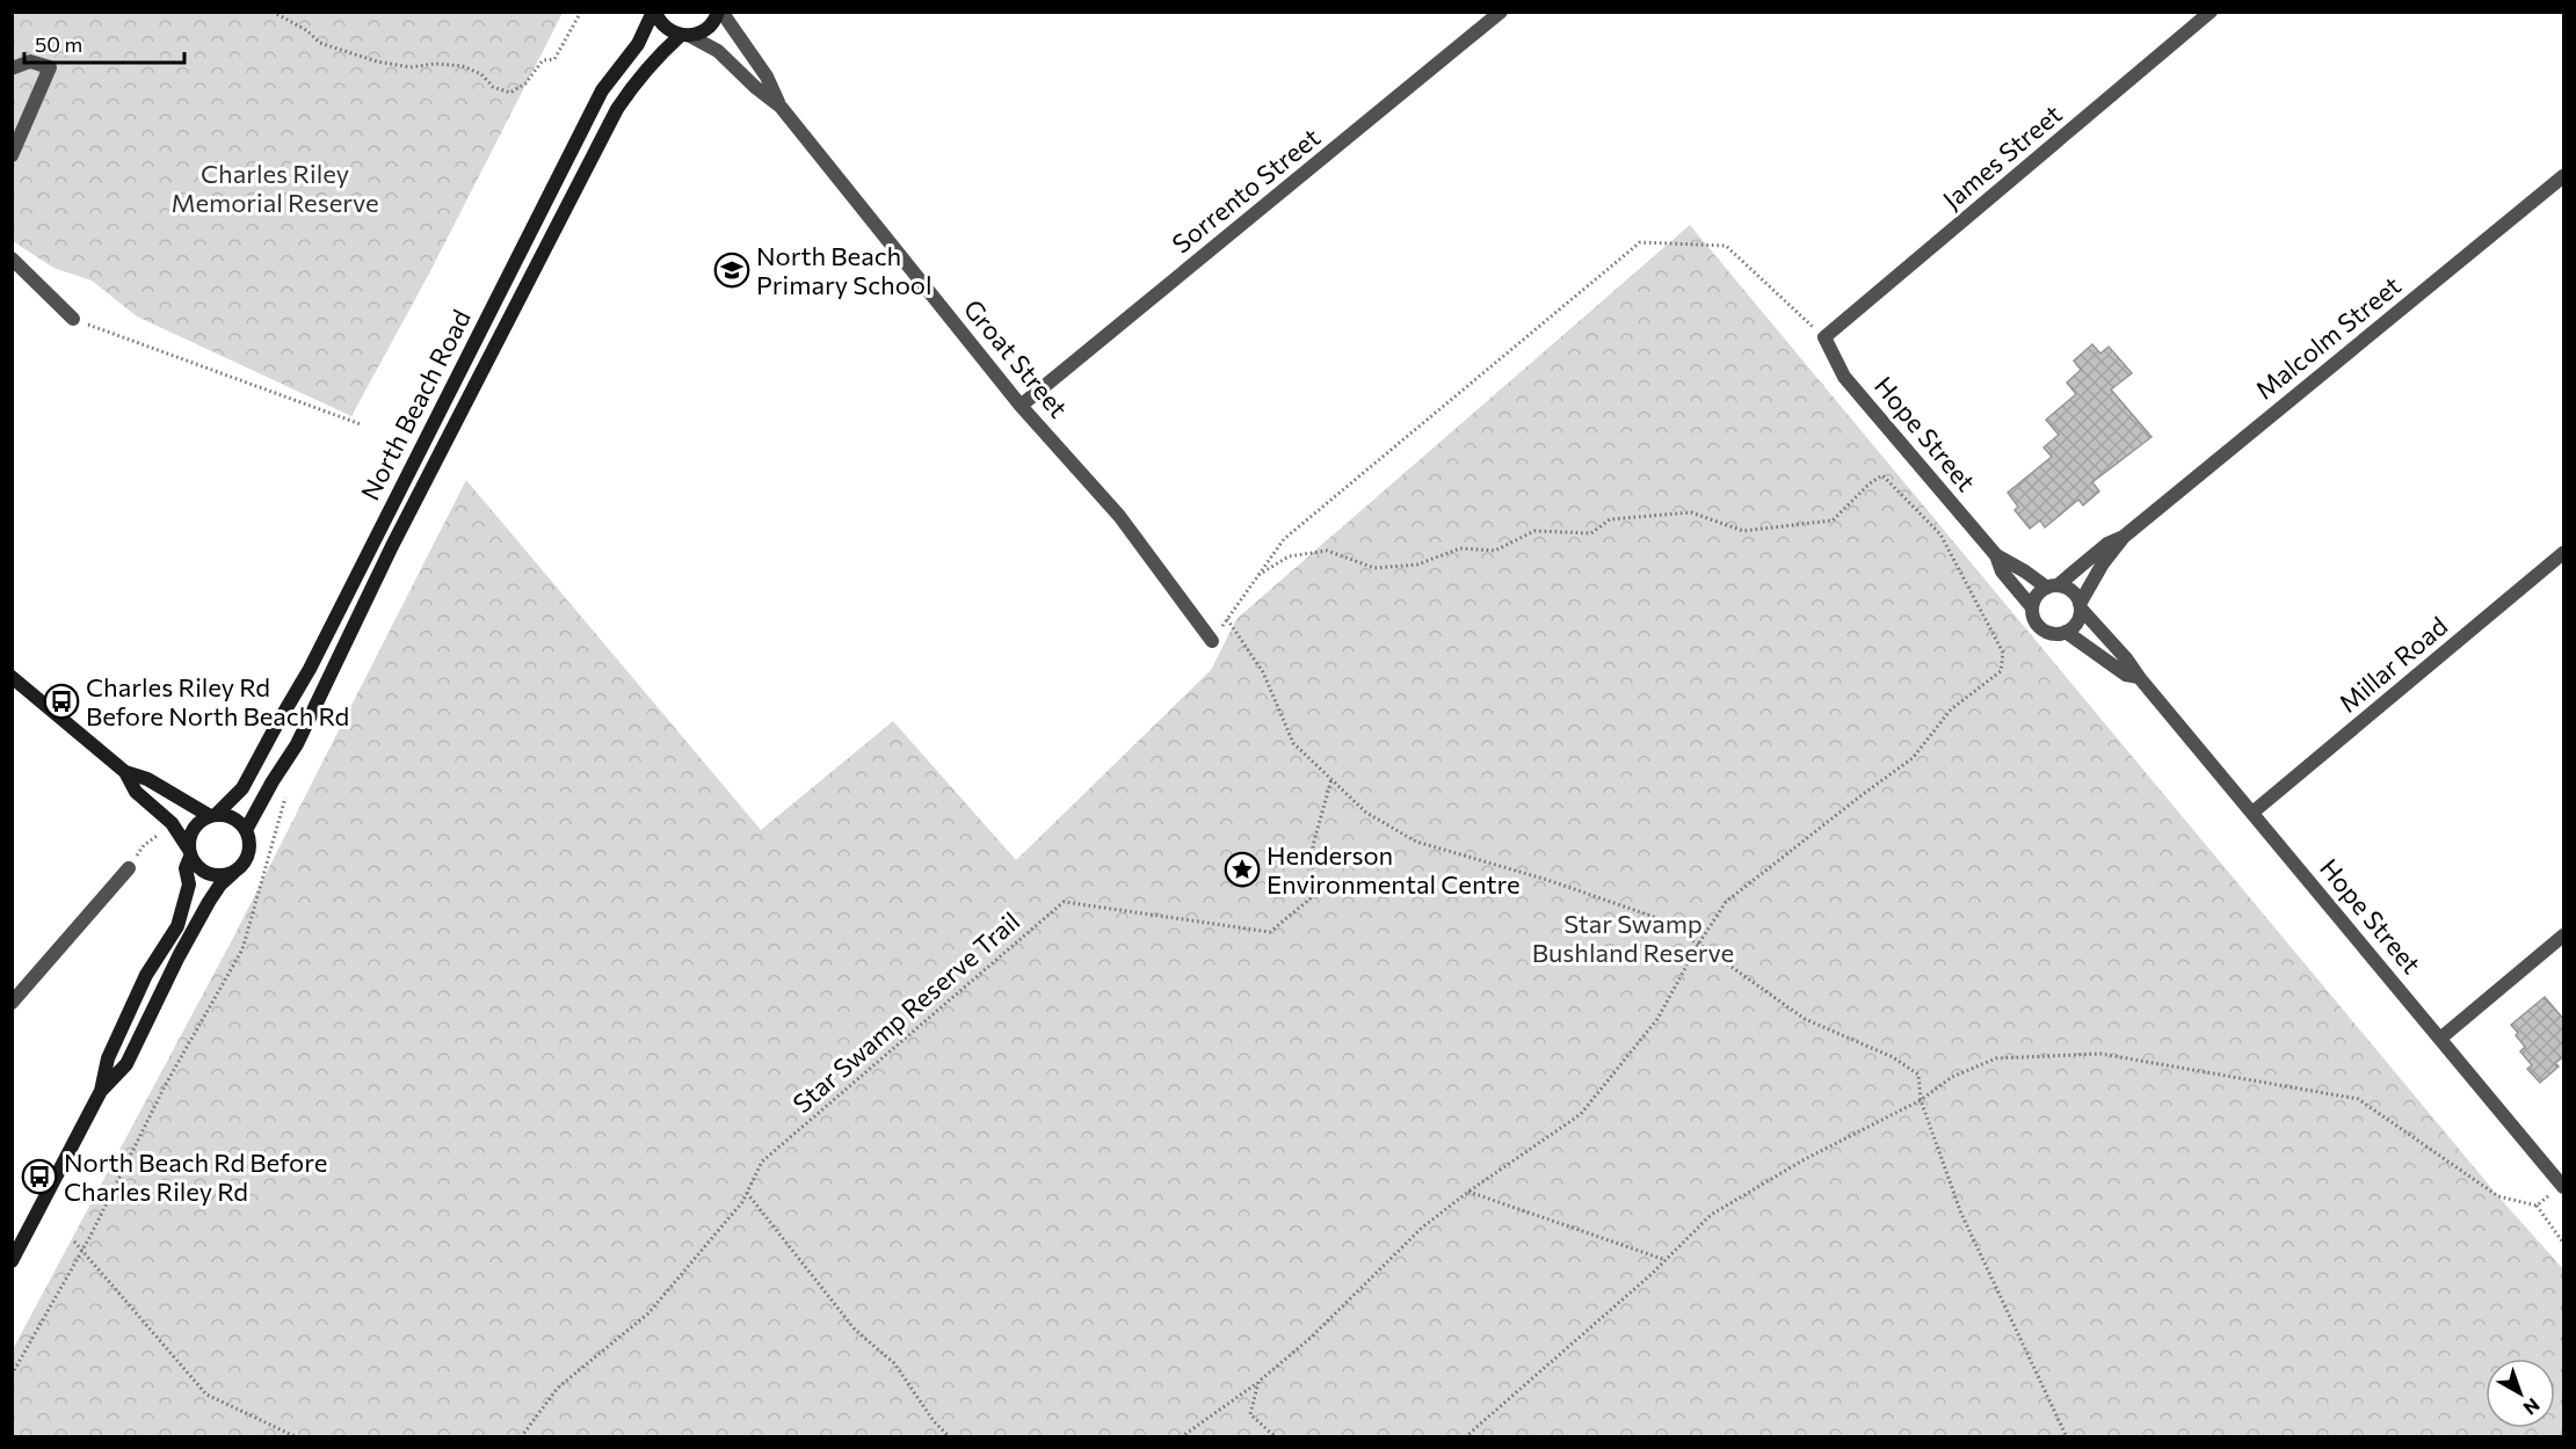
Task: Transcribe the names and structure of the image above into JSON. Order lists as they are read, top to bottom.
{
  "streets": {
    "main road": ["North Beach Road"],
    "street": [
      "James Street",
      "Sorrento Street",
      "Malcolm Street",
      "Groat Street",
      "Hope Street",
      "Millar Road"
    ],
    "path": ["Star Swamp Reserve Trail"]
  },
  "crossings": [
    ["James Street", "Hope Street"],
    ["Sorrento Street", "Groat Street"],
    ["Malcolm Street", "Hope Street"],
    ["Groat Street", "North Beach Road"],
    ["Hope Street", "Millar Road"]
  ],
  "parks": ["Charles Riley Memorial Reserve", "Star Swamp Bushland Reserve"],
  "places": {
    "school or university": ["North Beach Primary School"],
    "bus stop": ["Charles Riley Rd Before North Beach Rd", "North Beach Rd Before Charles Riley Rd"],
    "place": ["Henderson Environmental Centre"]
  },
  "scale_bar": "50 m",
  "north": "bottom right"
}
